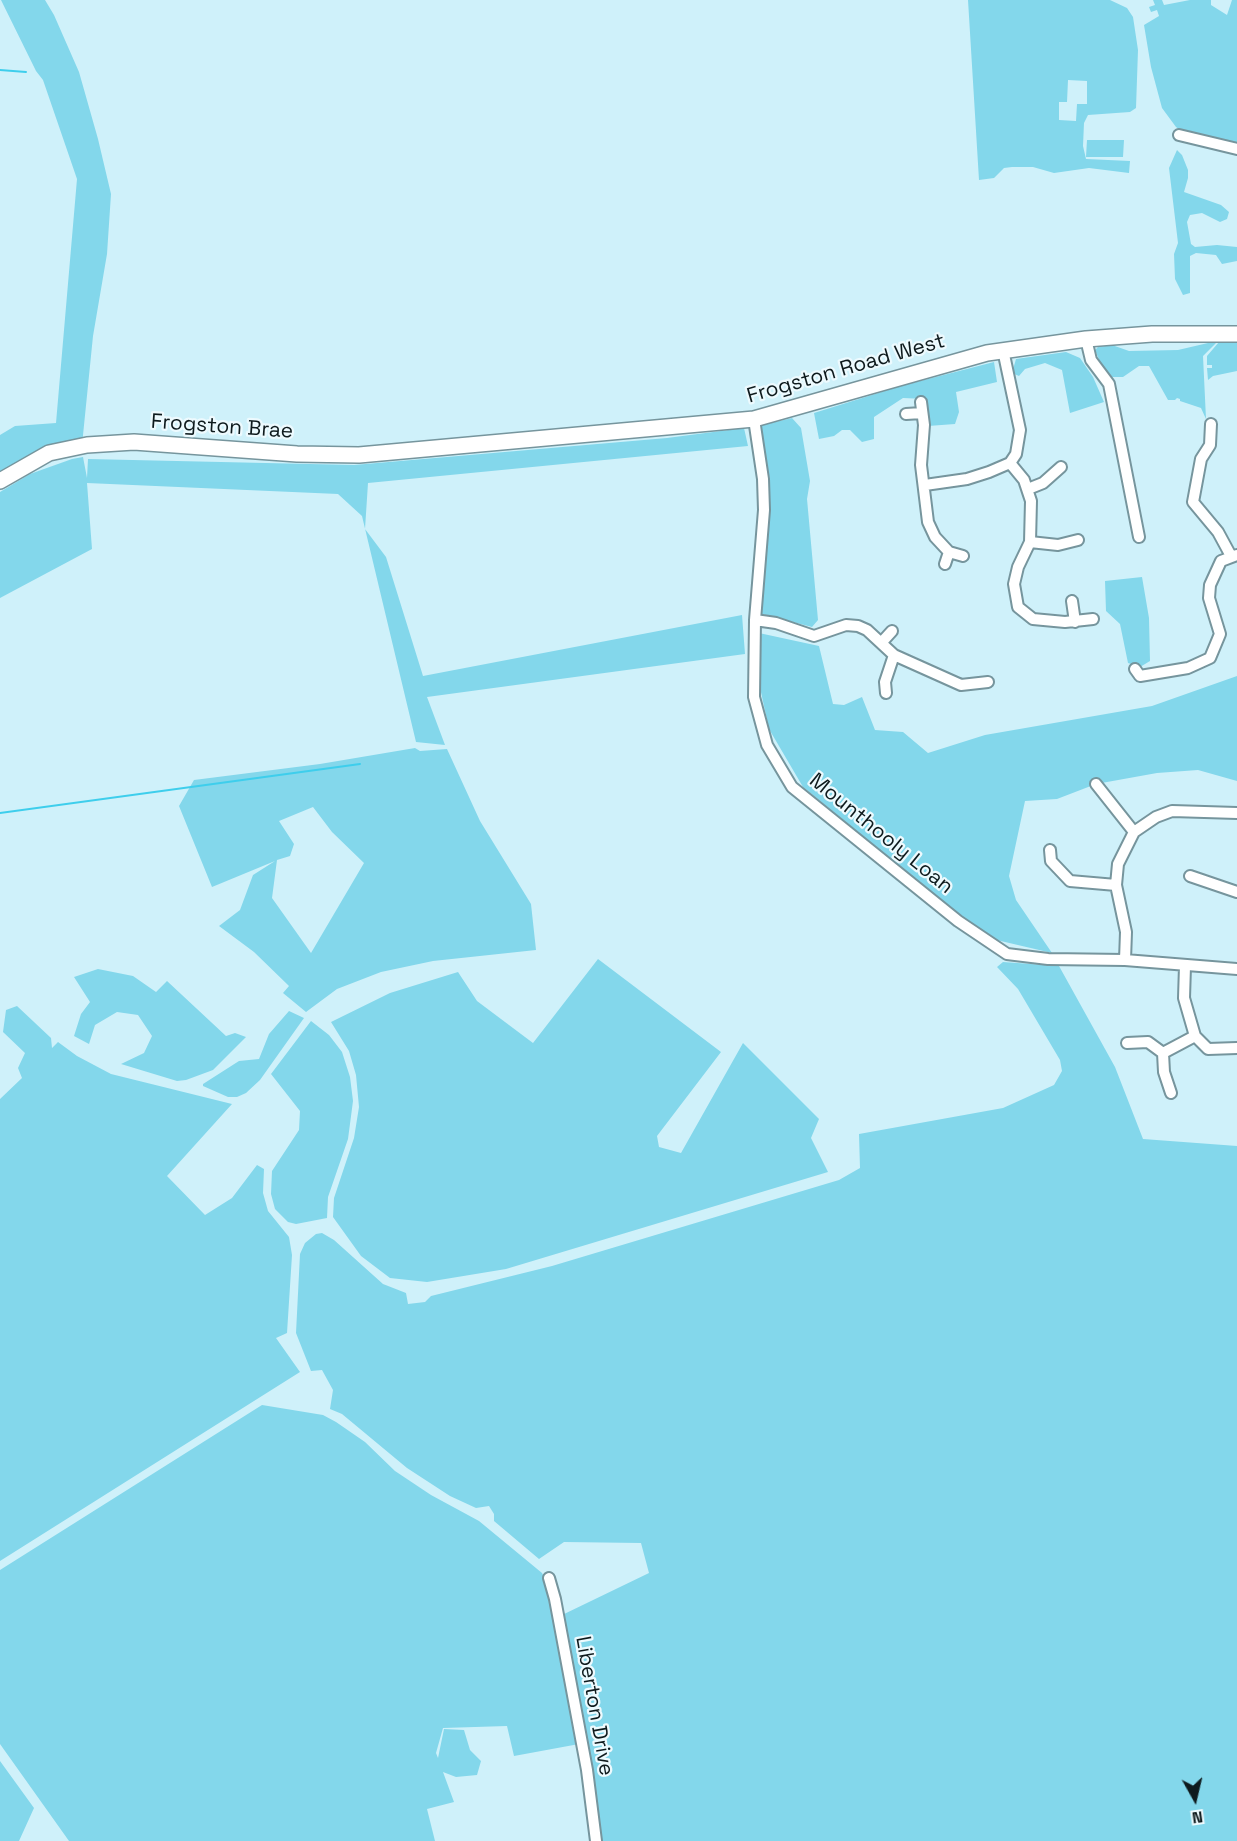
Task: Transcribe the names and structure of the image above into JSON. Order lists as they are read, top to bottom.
{
  "streets": {
    "main road": ["Frogston Road West", "Frogston Brae"],
    "street": ["Mounthooly Loan", "Liberton Drive"]
  },
  "crossings": [
    ["Frogston Road West", "Frogston Brae"],
    ["Frogston Road West", "Mounthooly Loan"]
  ],
  "north": "bottom"
}
